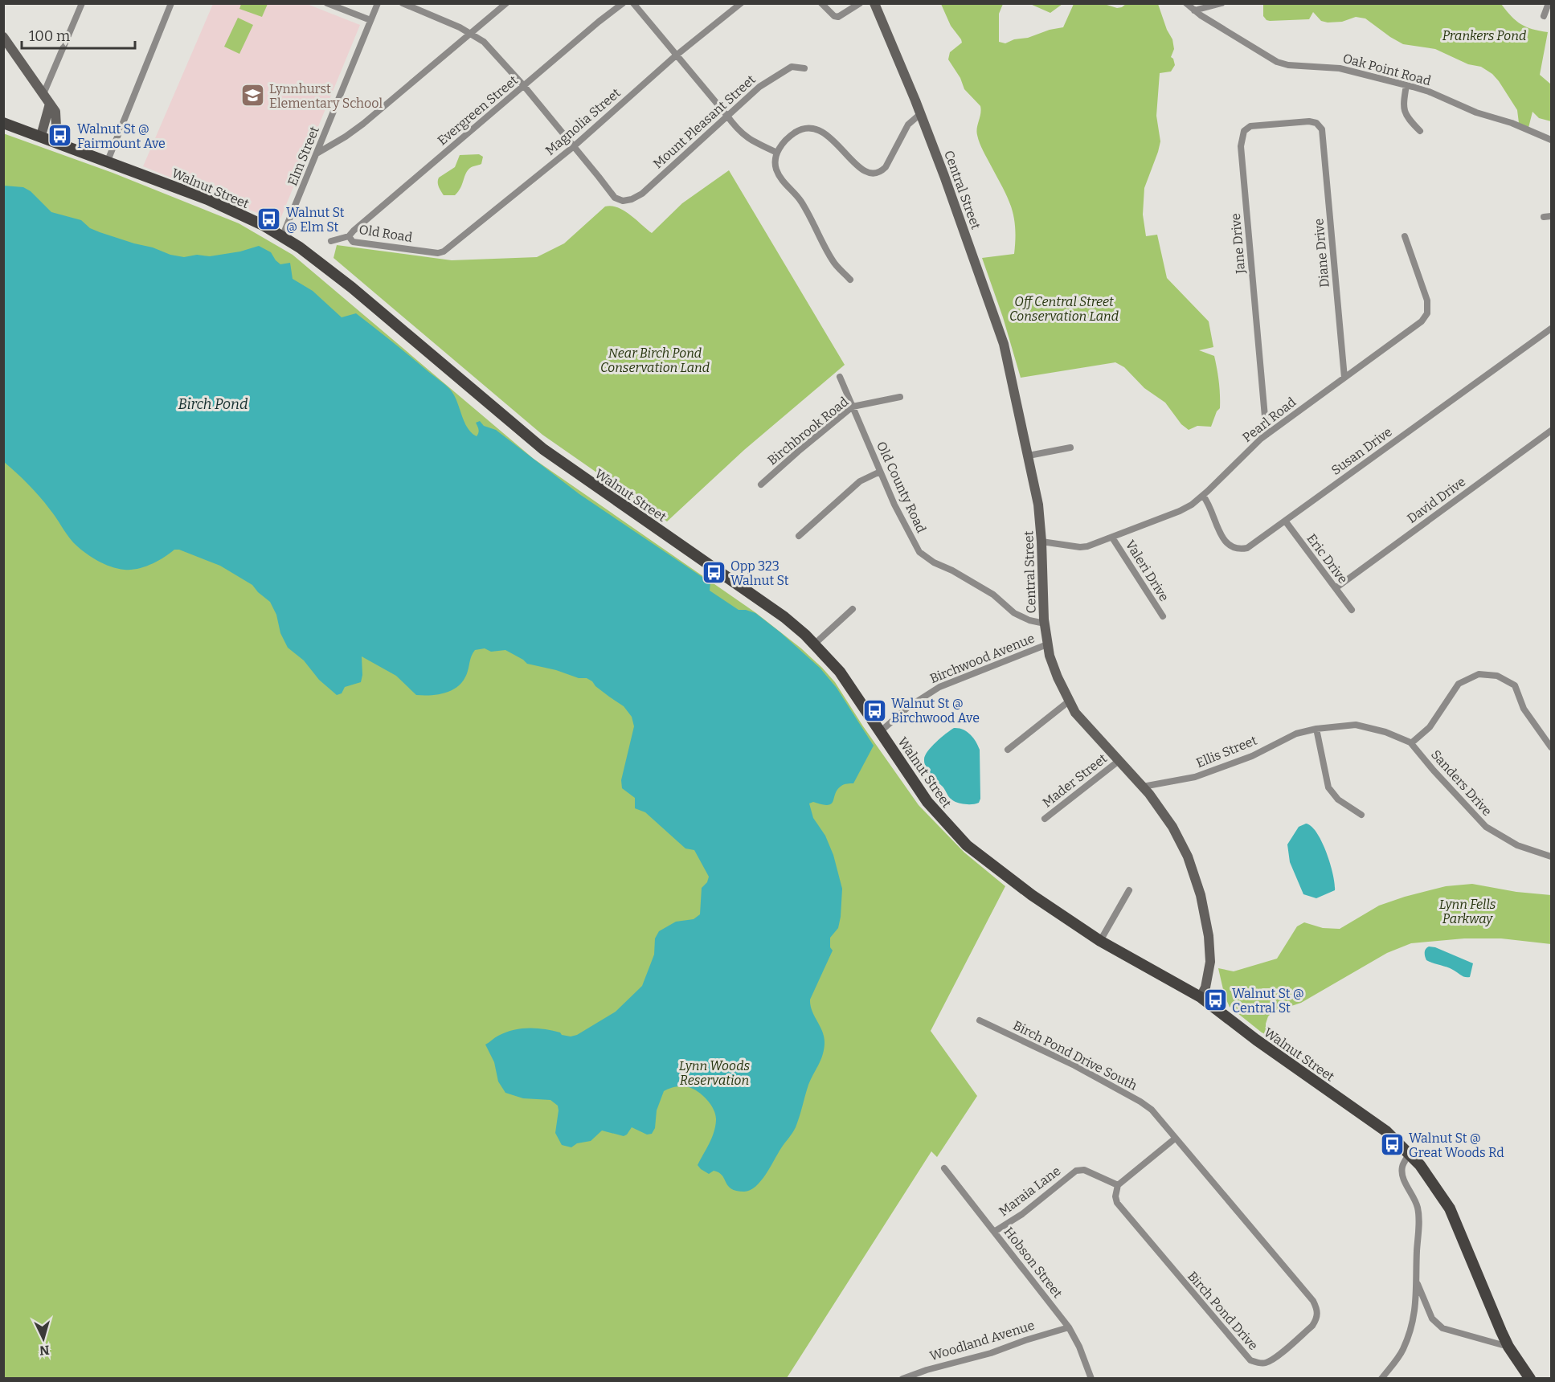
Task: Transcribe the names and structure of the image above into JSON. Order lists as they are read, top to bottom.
{
  "streets": {
    "main road": ["Walnut Street"],
    "street": [
      "Oak Point Road",
      "Evergreen Street",
      "Magnolia Street",
      "Mount Pleasant Street",
      "Elm Street",
      "Central Street",
      "Old Road",
      "Jane Drive",
      "Diane Drive",
      "Pearl Road",
      "Birchbrook Road",
      "Susan Drive",
      "Old County Road",
      "David Drive",
      "Eric Drive",
      "Valeri Drive",
      "Birchwood Avenue",
      "Ellis Street",
      "Mader Street",
      "Sanders Drive",
      "Birch Pond Drive South",
      "Maraia Lane",
      "Hobson Street",
      "Birch Pond Drive",
      "Woodland Avenue"
    ]
  },
  "crossings": [
    ["Evergreen Street", "Old Road"],
    ["Magnolia Street", "Mount Pleasant Street"],
    ["Magnolia Street", "Old Road"],
    ["Elm Street", "Walnut Street"],
    ["Walnut Street", "Central Street"],
    ["Walnut Street", "Birchwood Avenue"],
    ["Central Street", "Pearl Road"],
    ["Central Street", "Old County Road"],
    ["Central Street", "Birchwood Avenue"],
    ["Central Street", "Ellis Street"],
    ["Central Street", "Mader Street"],
    ["Jane Drive", "Diane Drive"],
    ["Jane Drive", "Pearl Road"],
    ["Diane Drive", "Pearl Road"],
    ["Pearl Road", "Susan Drive"],
    ["Pearl Road", "Valeri Drive"],
    ["Birchbrook Road", "Old County Road"],
    ["Susan Drive", "Eric Drive"],
    ["David Drive", "Eric Drive"],
    ["Ellis Street", "Sanders Drive"],
    ["Birch Pond Drive South", "Birch Pond Drive"],
    ["Maraia Lane", "Hobson Street"],
    ["Maraia Lane", "Birch Pond Drive"],
    ["Hobson Street", "Woodland Avenue"]
  ],
  "water": ["Birch Pond"],
  "parks": [
    "Prankers Pond",
    "Off Central Street Conservation Land",
    "Near Birch Pond Conservation Land",
    "Lynn Fells Parkway",
    "Lynn Woods Reservation"
  ],
  "places": {
    "school or university": ["Lynnhurst Elementary School"],
    "bus stop": [
      "Walnut St @ Fairmount Ave",
      "Walnut St @ Elm St",
      "Opp 323 Walnut St",
      "Walnut St @ Birchwood Ave",
      "Walnut St @ Central St",
      "Walnut St @ Great Woods Rd"
    ]
  },
  "scale_bar": "100 m",
  "north": "bottom"
}
